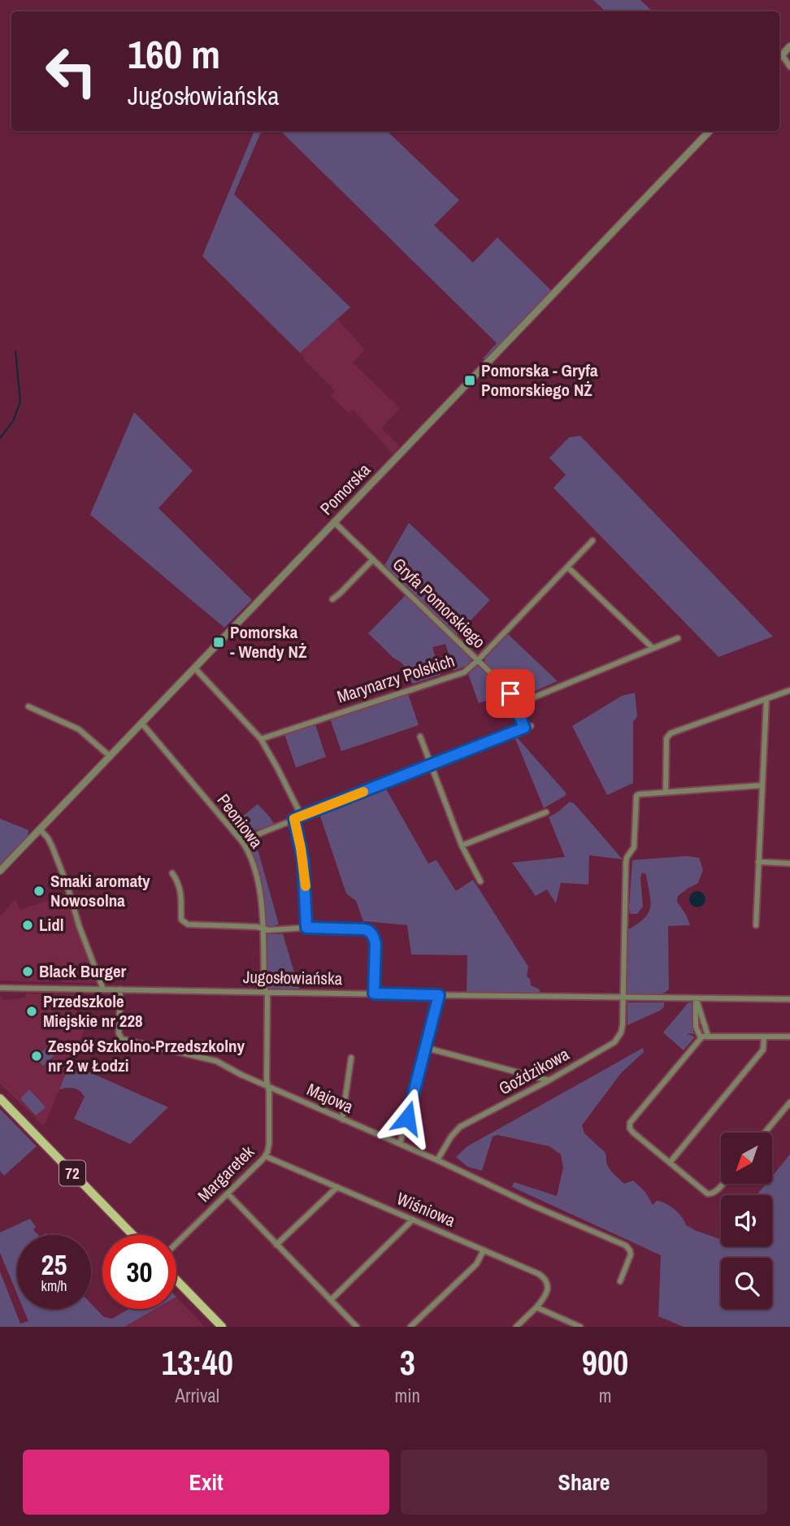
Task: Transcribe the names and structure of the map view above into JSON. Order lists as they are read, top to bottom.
{
  "streets": {
    "main road": ["72"],
    "street": [
      "Pomorska",
      "Gryfa Pomorskiego",
      "Marynarzy Polskich",
      "Peoniowa",
      "Jugosłowiańska",
      "Goździkowa",
      "Majowa",
      "Margaretek",
      "Wiśniowa"
    ]
  },
  "crossings": [
    ["Pomorska", "Gryfa Pomorskiego"],
    ["Pomorska", "Peoniowa"],
    ["Gryfa Pomorskiego", "Marynarzy Polskich"],
    ["Peoniowa", "Jugosłowiańska"],
    ["Peoniowa", "Margaretek"],
    ["Jugosłowiańska", "Goździkowa"],
    ["Jugosłowiańska", "Majowa"],
    ["Jugosłowiańska", "Margaretek"],
    ["Goździkowa", "Majowa"],
    ["Majowa", "Margaretek"],
    ["Margaretek", "Wiśniowa"]
  ],
  "places": {
    "transit": ["Pomorska - Gryfa Pomorskiego NŻ", "Pomorska - Wendy NŻ"],
    "other": [
      "Smaki aromaty Nowosolna",
      "Lidl",
      "Black Burger",
      "Przedszkole Miejskie nr 228",
      "Zespół Szkolno-Przedszkolny nr 2 w Łodzi"
    ]
  },
  "north": "bottom left",
  "page": {
    "turn": ["160 m", "Jugosłowiańska"],
    "speed": "25 km/h",
    "limit": "30",
    "eta": [
      "13:40",
      "Arrival",
      "3",
      "min",
      "900",
      "m"
    ],
    "buttons": ["Exit", "Share"]
  }
}
